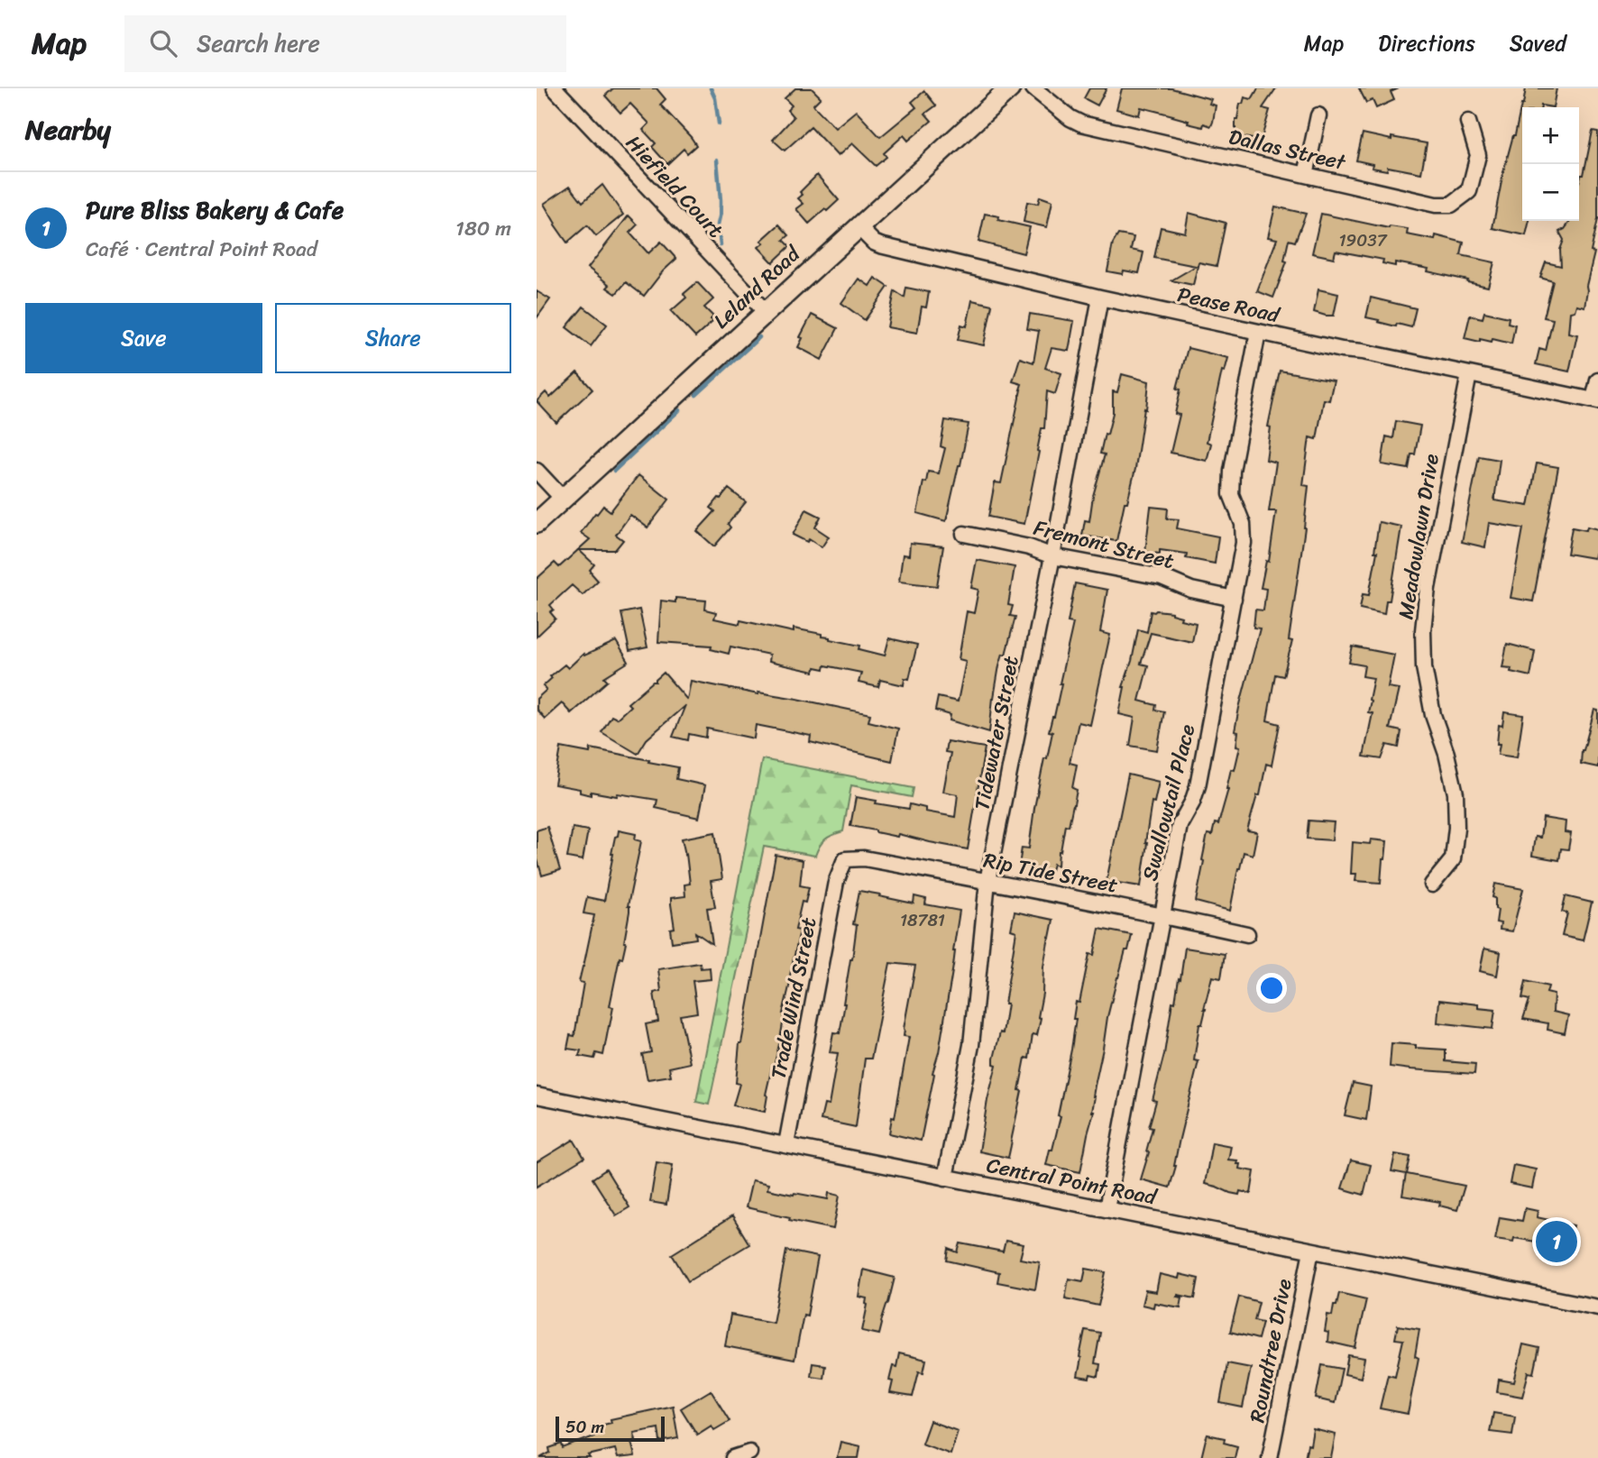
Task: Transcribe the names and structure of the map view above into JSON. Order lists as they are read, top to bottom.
{
  "streets": {
    "main road": ["Leland Road"],
    "street": [
      "Dallas Street",
      "Hiefield Court",
      "Pease Road",
      "Meadowlawn Drive",
      "Fremont Street",
      "Tidewater Street",
      "Swallowtail Place",
      "Rip Tide Street",
      "Trade Wind Street",
      "Central Point Road",
      "Roundtree Drive"
    ]
  },
  "crossings": [
    ["Hiefield Court", "Leland Road"],
    ["Leland Road", "Pease Road"],
    ["Pease Road", "Meadowlawn Drive"],
    ["Pease Road", "Tidewater Street"],
    ["Pease Road", "Swallowtail Place"],
    ["Fremont Street", "Tidewater Street"],
    ["Fremont Street", "Swallowtail Place"],
    ["Tidewater Street", "Rip Tide Street"],
    ["Tidewater Street", "Central Point Road"],
    ["Swallowtail Place", "Rip Tide Street"],
    ["Swallowtail Place", "Central Point Road"],
    ["Rip Tide Street", "Trade Wind Street"],
    ["Trade Wind Street", "Central Point Road"],
    ["Central Point Road", "Roundtree Drive"]
  ],
  "house_numbers": ["19037", "18781"],
  "scale_bar": "50 m",
  "page": {
    "header": "Map",
    "search": "Search here",
    "nav": ["Map", "Directions", "Saved"],
    "heading": "Nearby",
    "map_buttons": ["+", "−"],
    "list": [
      {
        "mark": "1",
        "name": "Pure Bliss Bakery & Cafe",
        "note": "Café · Central Point Road",
        "value": "180 m"
      }
    ],
    "buttons": ["Save", "Share"],
    "pins": "1",
    "scale": "50 m"
  }
}
